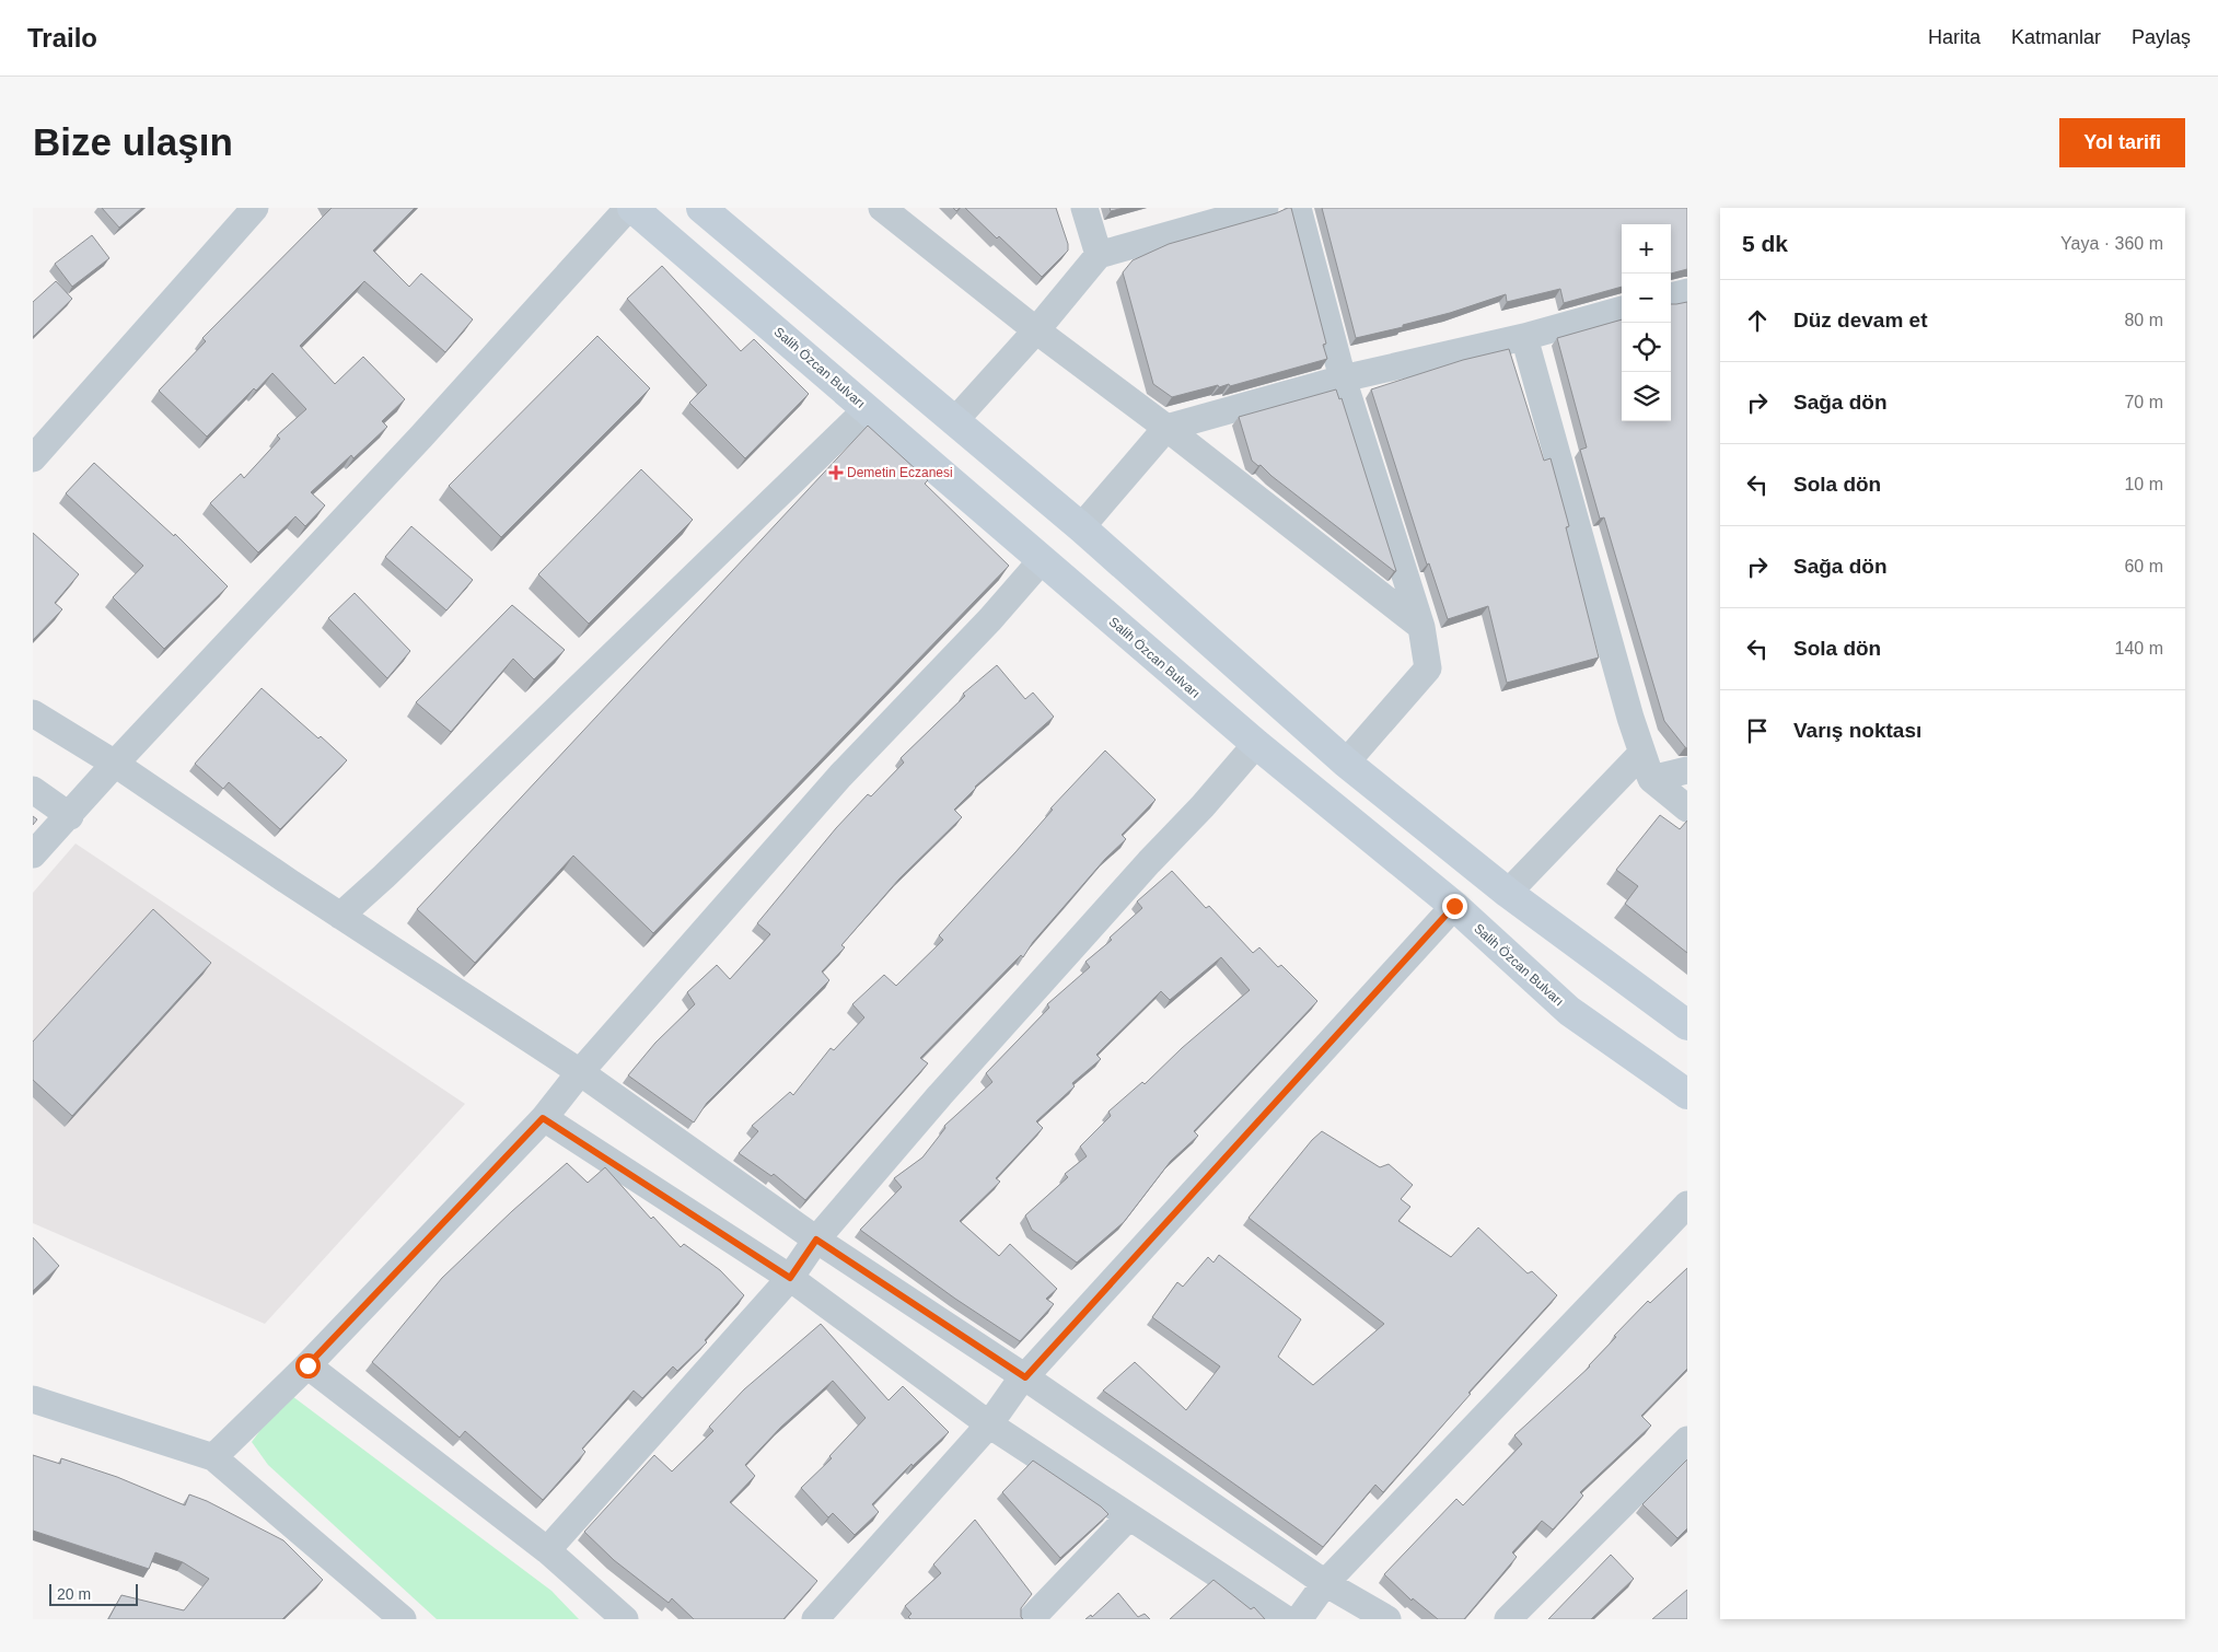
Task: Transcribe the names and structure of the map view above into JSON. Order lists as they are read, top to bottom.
{
  "streets": {
    "main road": ["Salih Özcan Bulvarı"]
  },
  "places": {
    "health": ["Demetin Eczanesi"]
  },
  "scale_bar": "20 m",
  "page": {
    "header": "Trailo",
    "nav": ["Harita", "Katmanlar", "Paylaş"],
    "buttons": "Yol tarifi",
    "title": "Bize ulaşın",
    "heading": ["5 dk", "Yaya · 360 m"],
    "map_buttons": ["+", "−"],
    "list": [
      ["Düz devam et", "80 m"],
      ["Sağa dön", "70 m"],
      ["Sola dön", "10 m"],
      ["Sağa dön", "60 m"],
      ["Sola dön", "140 m"],
      "Varış noktası"
    ],
    "scale": "20 m"
  }
}
